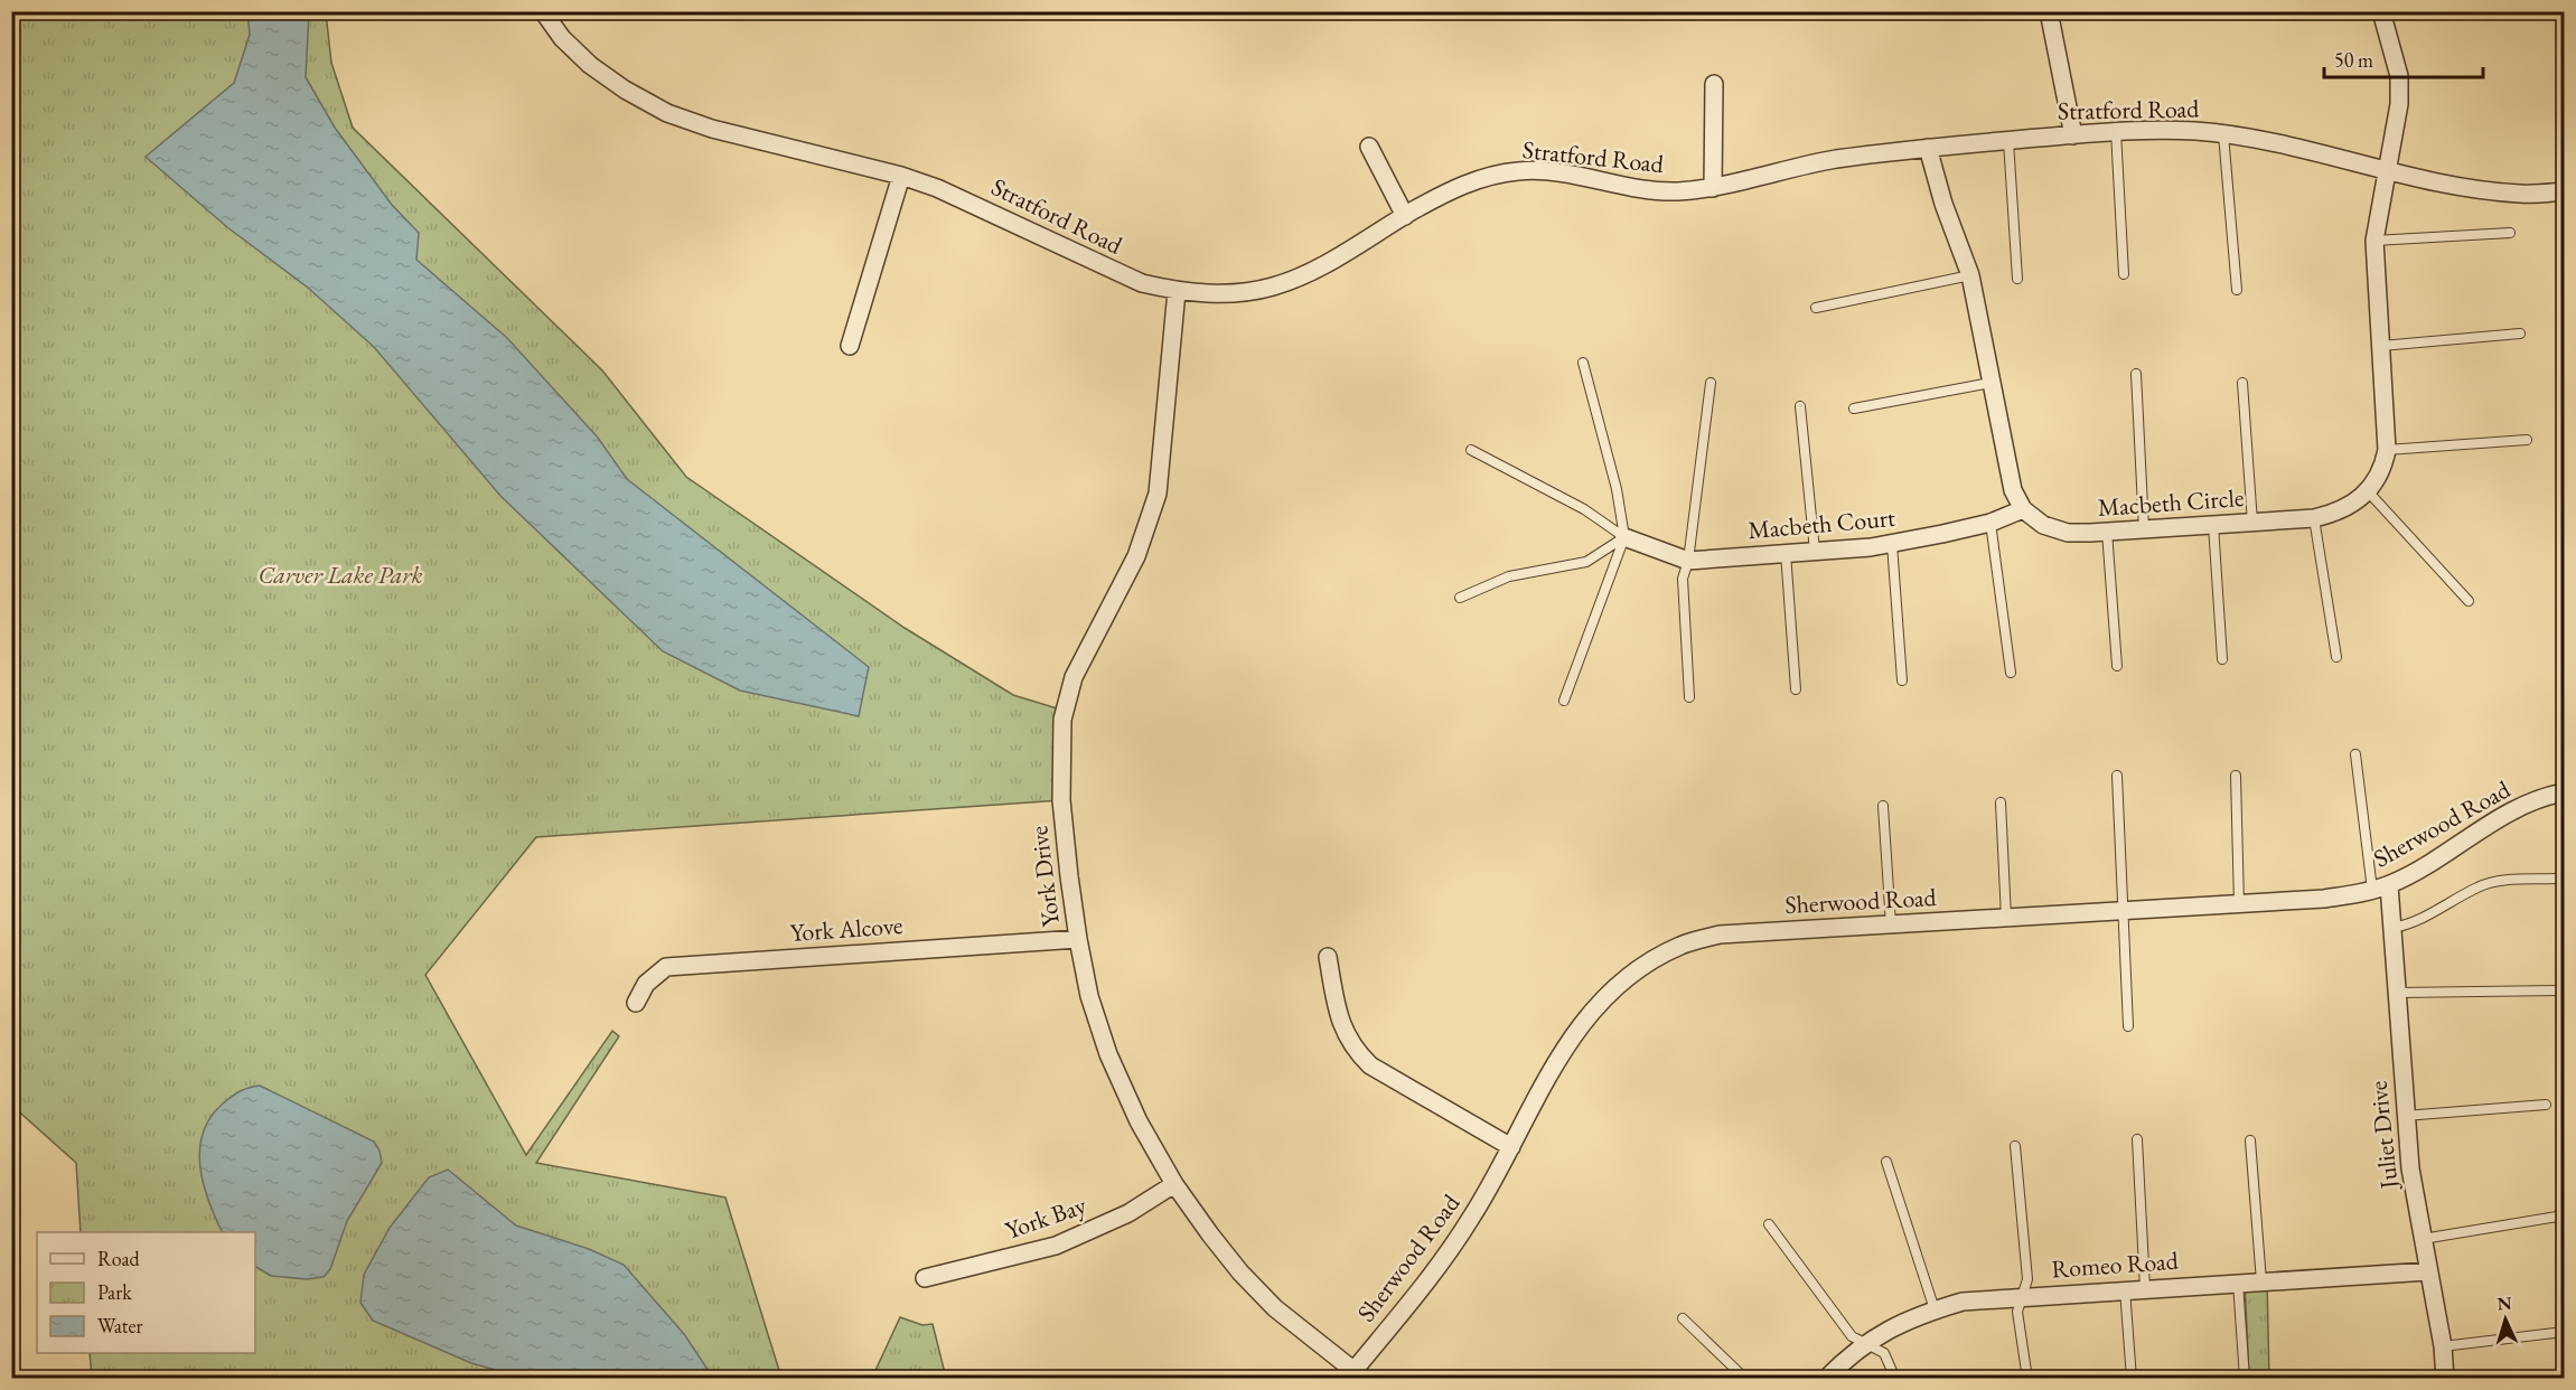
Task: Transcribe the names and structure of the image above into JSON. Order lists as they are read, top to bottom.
{
  "streets": {
    "street": [
      "Stratford Road",
      "Macbeth Circle",
      "Macbeth Court",
      "Sherwood Road",
      "York Drive",
      "York Alcove",
      "Juliet Drive",
      "York Bay",
      "Romeo Road"
    ]
  },
  "crossings": [
    ["Stratford Road", "Macbeth Circle"],
    ["Stratford Road", "York Drive"],
    ["Macbeth Circle", "Macbeth Court"],
    ["Sherwood Road", "York Drive"],
    ["Sherwood Road", "Juliet Drive"],
    ["York Drive", "York Alcove"],
    ["York Drive", "York Bay"],
    ["Juliet Drive", "Romeo Road"]
  ],
  "parks": ["Carver Lake Park"],
  "legend": ["Road", "Park", "Water"],
  "scale_bar": "50 m",
  "north": "top"
}
